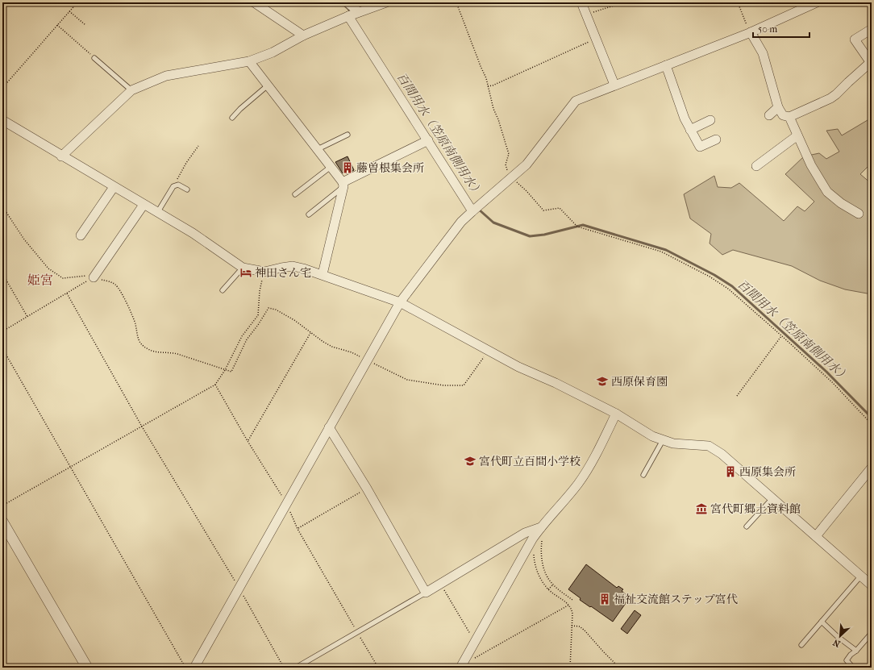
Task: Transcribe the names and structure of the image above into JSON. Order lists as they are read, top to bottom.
{
  "districts": ["姫宮"],
  "water": ["百間用水（笠原南側用水）"],
  "places": {
    "building": ["藤曽根集会所", "西原集会所", "福祉交流館ステップ宮代"],
    "hotel": ["神田さん宅"],
    "school or university": ["西原保育園", "宮代町立百間小学校"],
    "museum": ["宮代町郷土資料館"]
  },
  "scale_bar": "50 m",
  "north": "bottom left"
}
